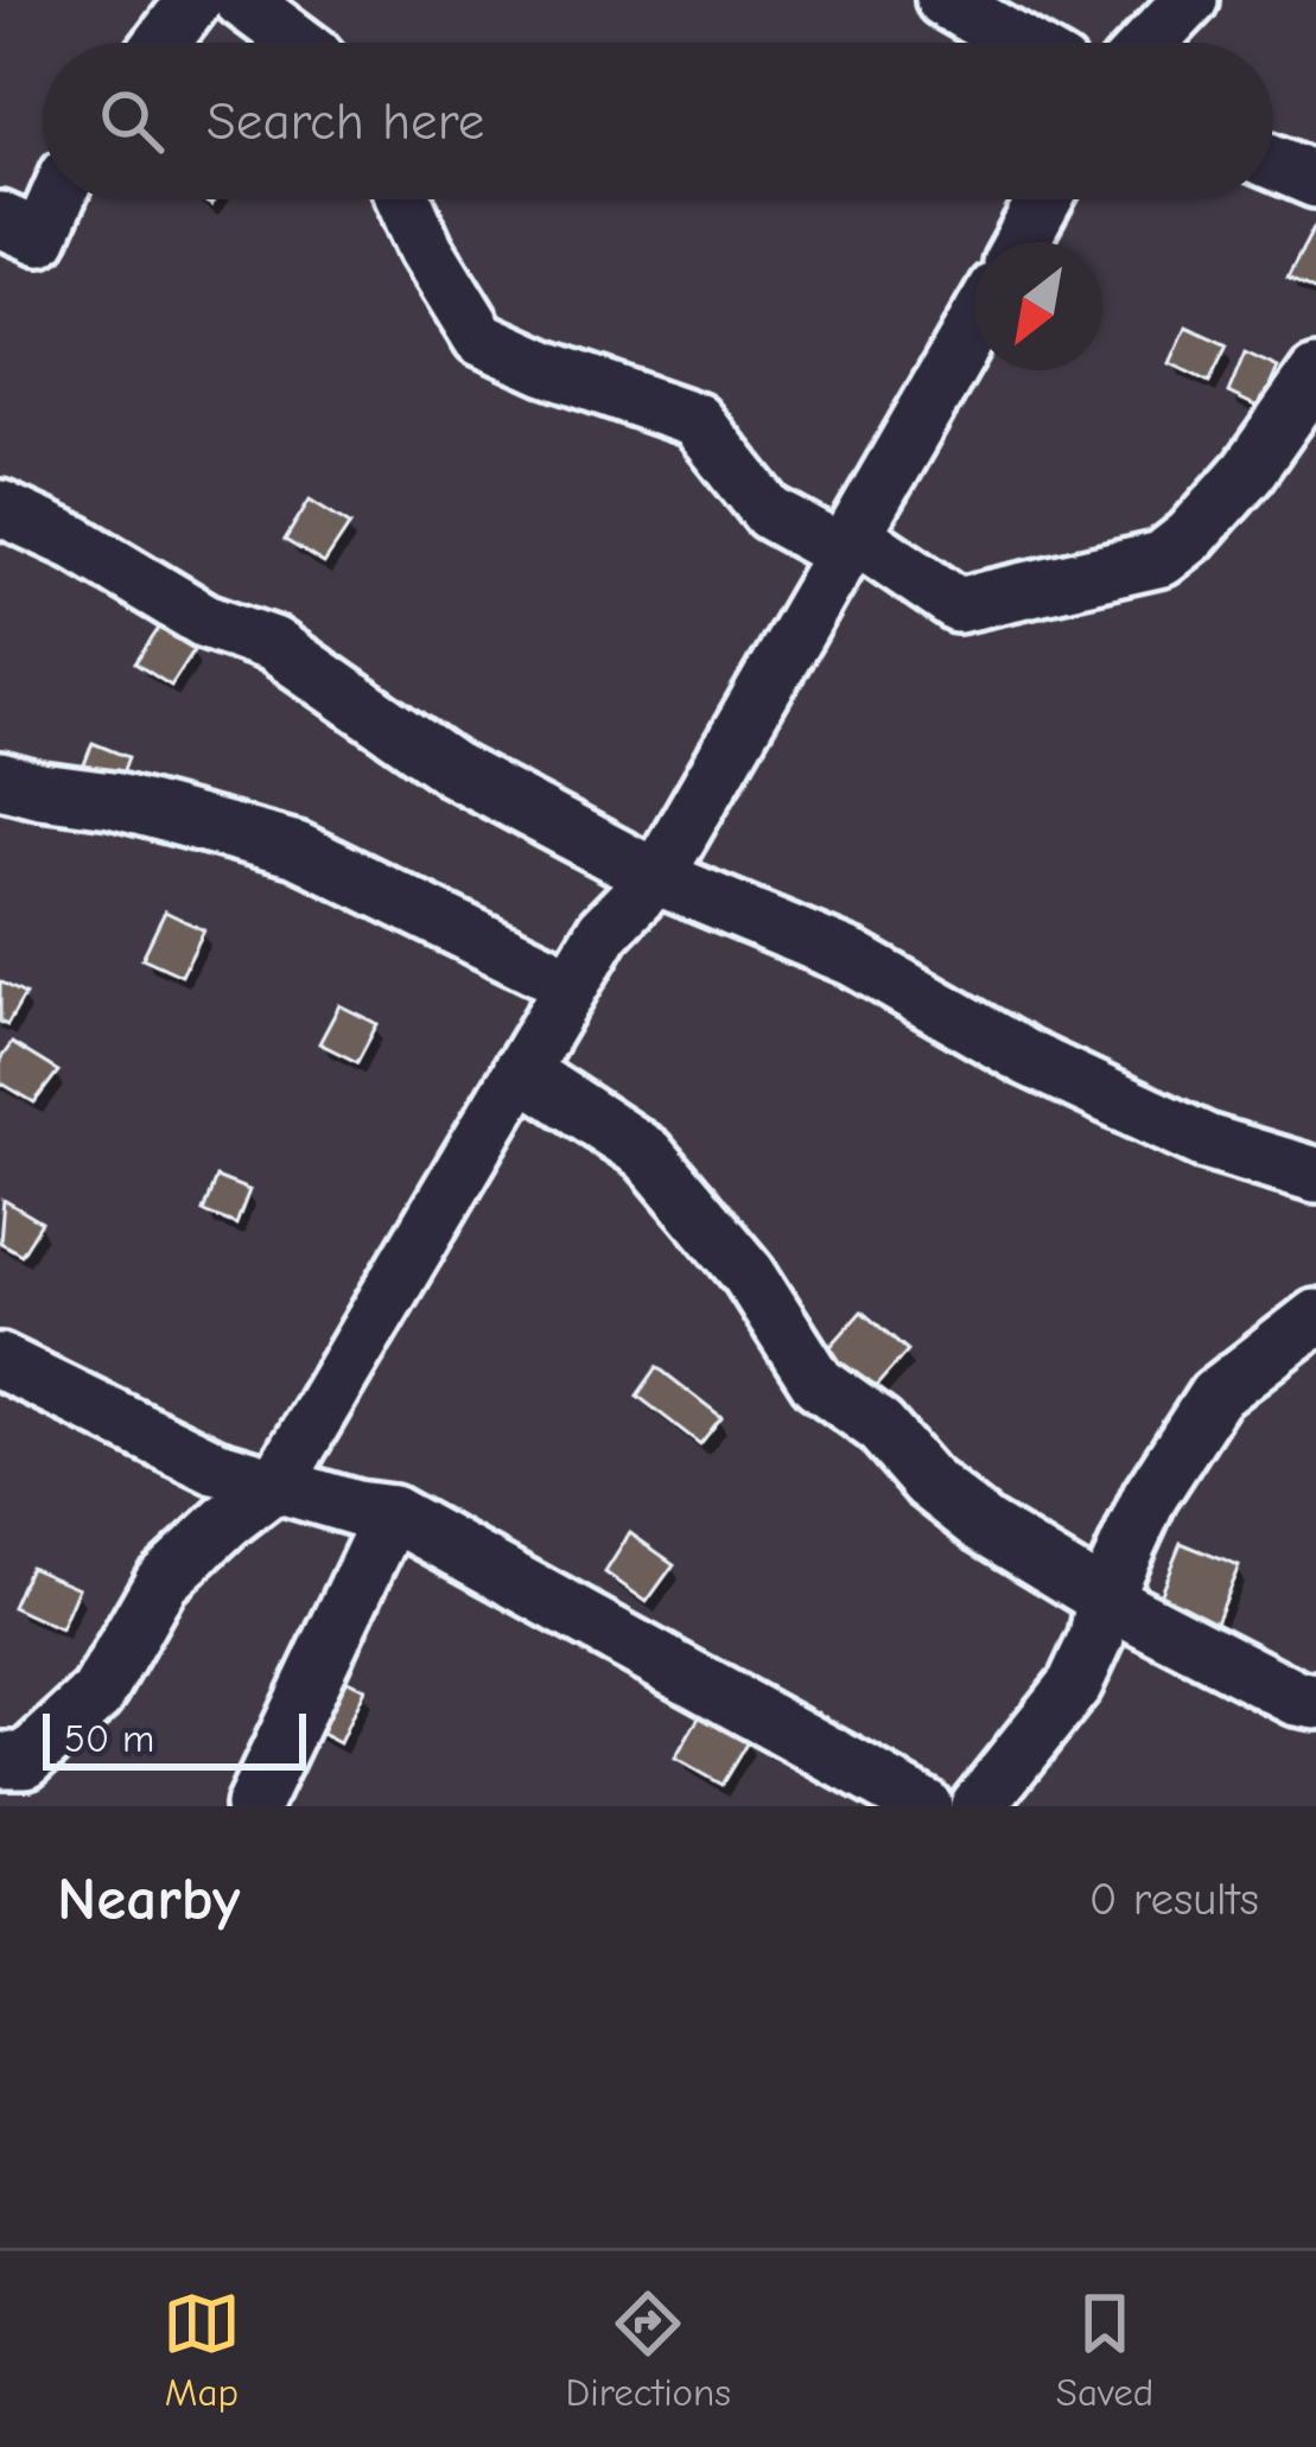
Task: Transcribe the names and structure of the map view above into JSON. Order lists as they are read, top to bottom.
{
  "scale_bar": "50 m",
  "north": "bottom left",
  "page": {
    "search": "Search here",
    "scale": "50 m",
    "heading": ["Nearby", "0 results"],
    "nav": ["Map", "Directions", "Saved"]
  }
}
